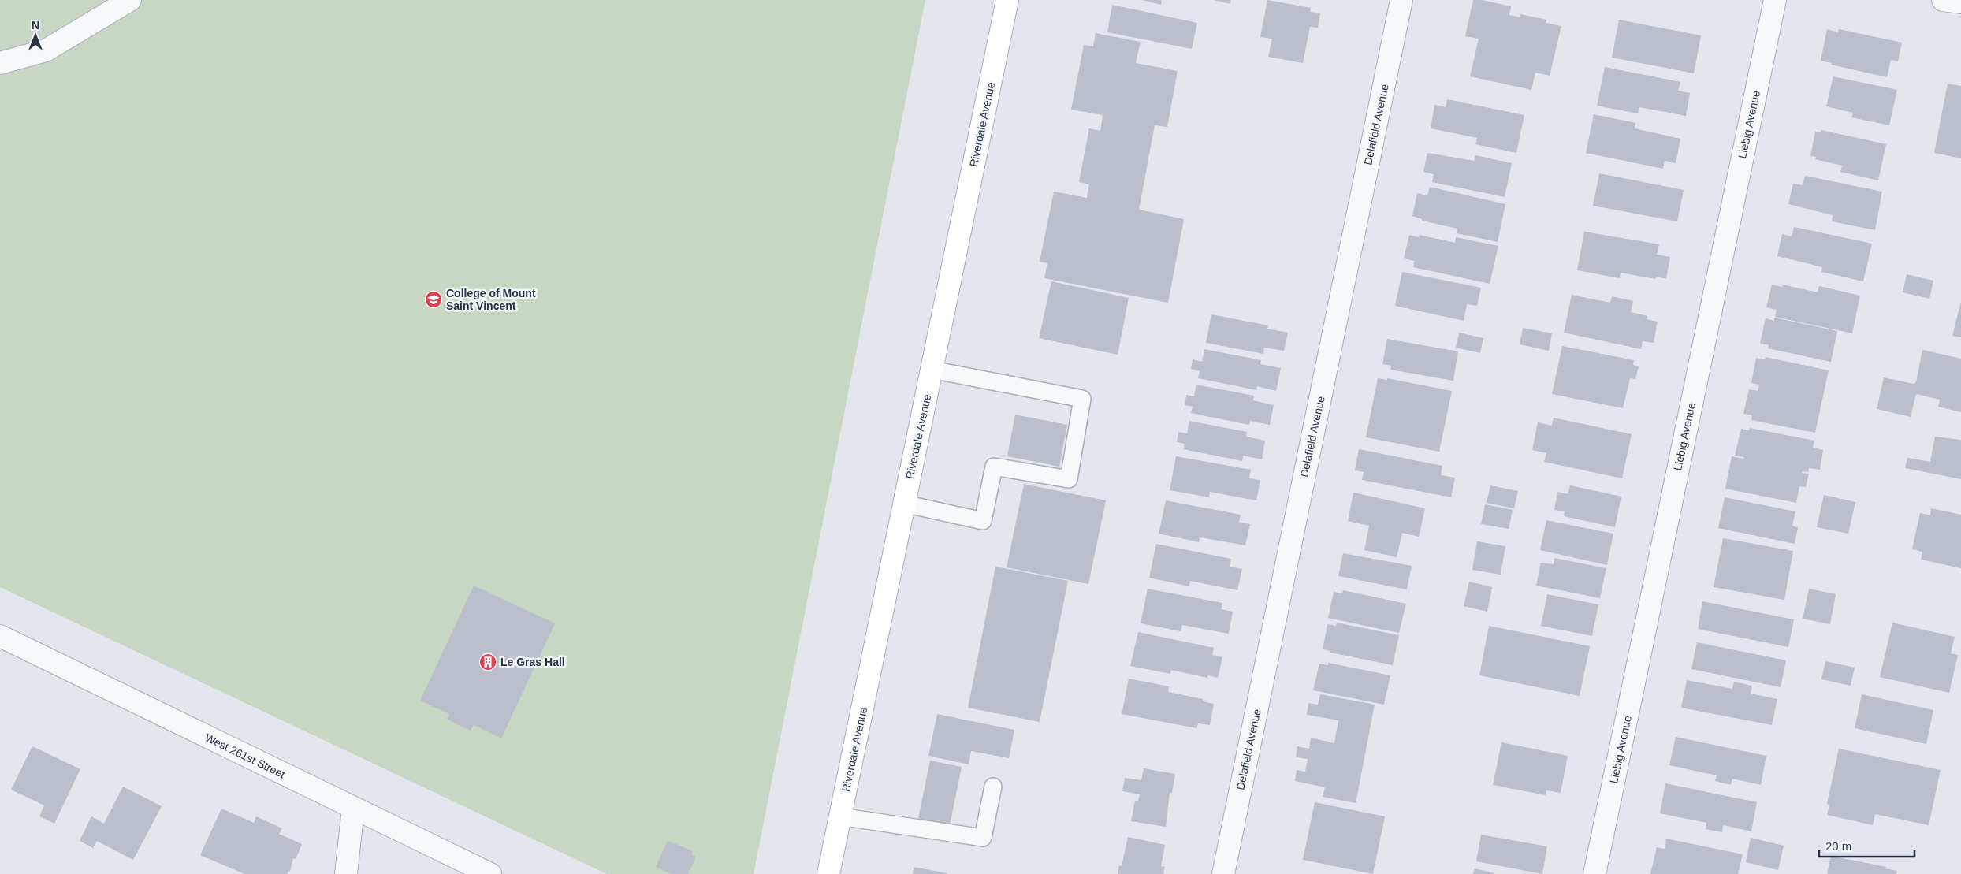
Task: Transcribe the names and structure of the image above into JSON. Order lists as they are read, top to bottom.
{
  "streets": {
    "main road": ["Riverdale Avenue"],
    "street": ["Delafield Avenue", "Liebig Avenue", "West 261st Street"]
  },
  "places": {
    "school or university": ["College of Mount Saint Vincent"],
    "building": ["Le Gras Hall"]
  },
  "scale_bar": "20 m",
  "north": "top"
}
